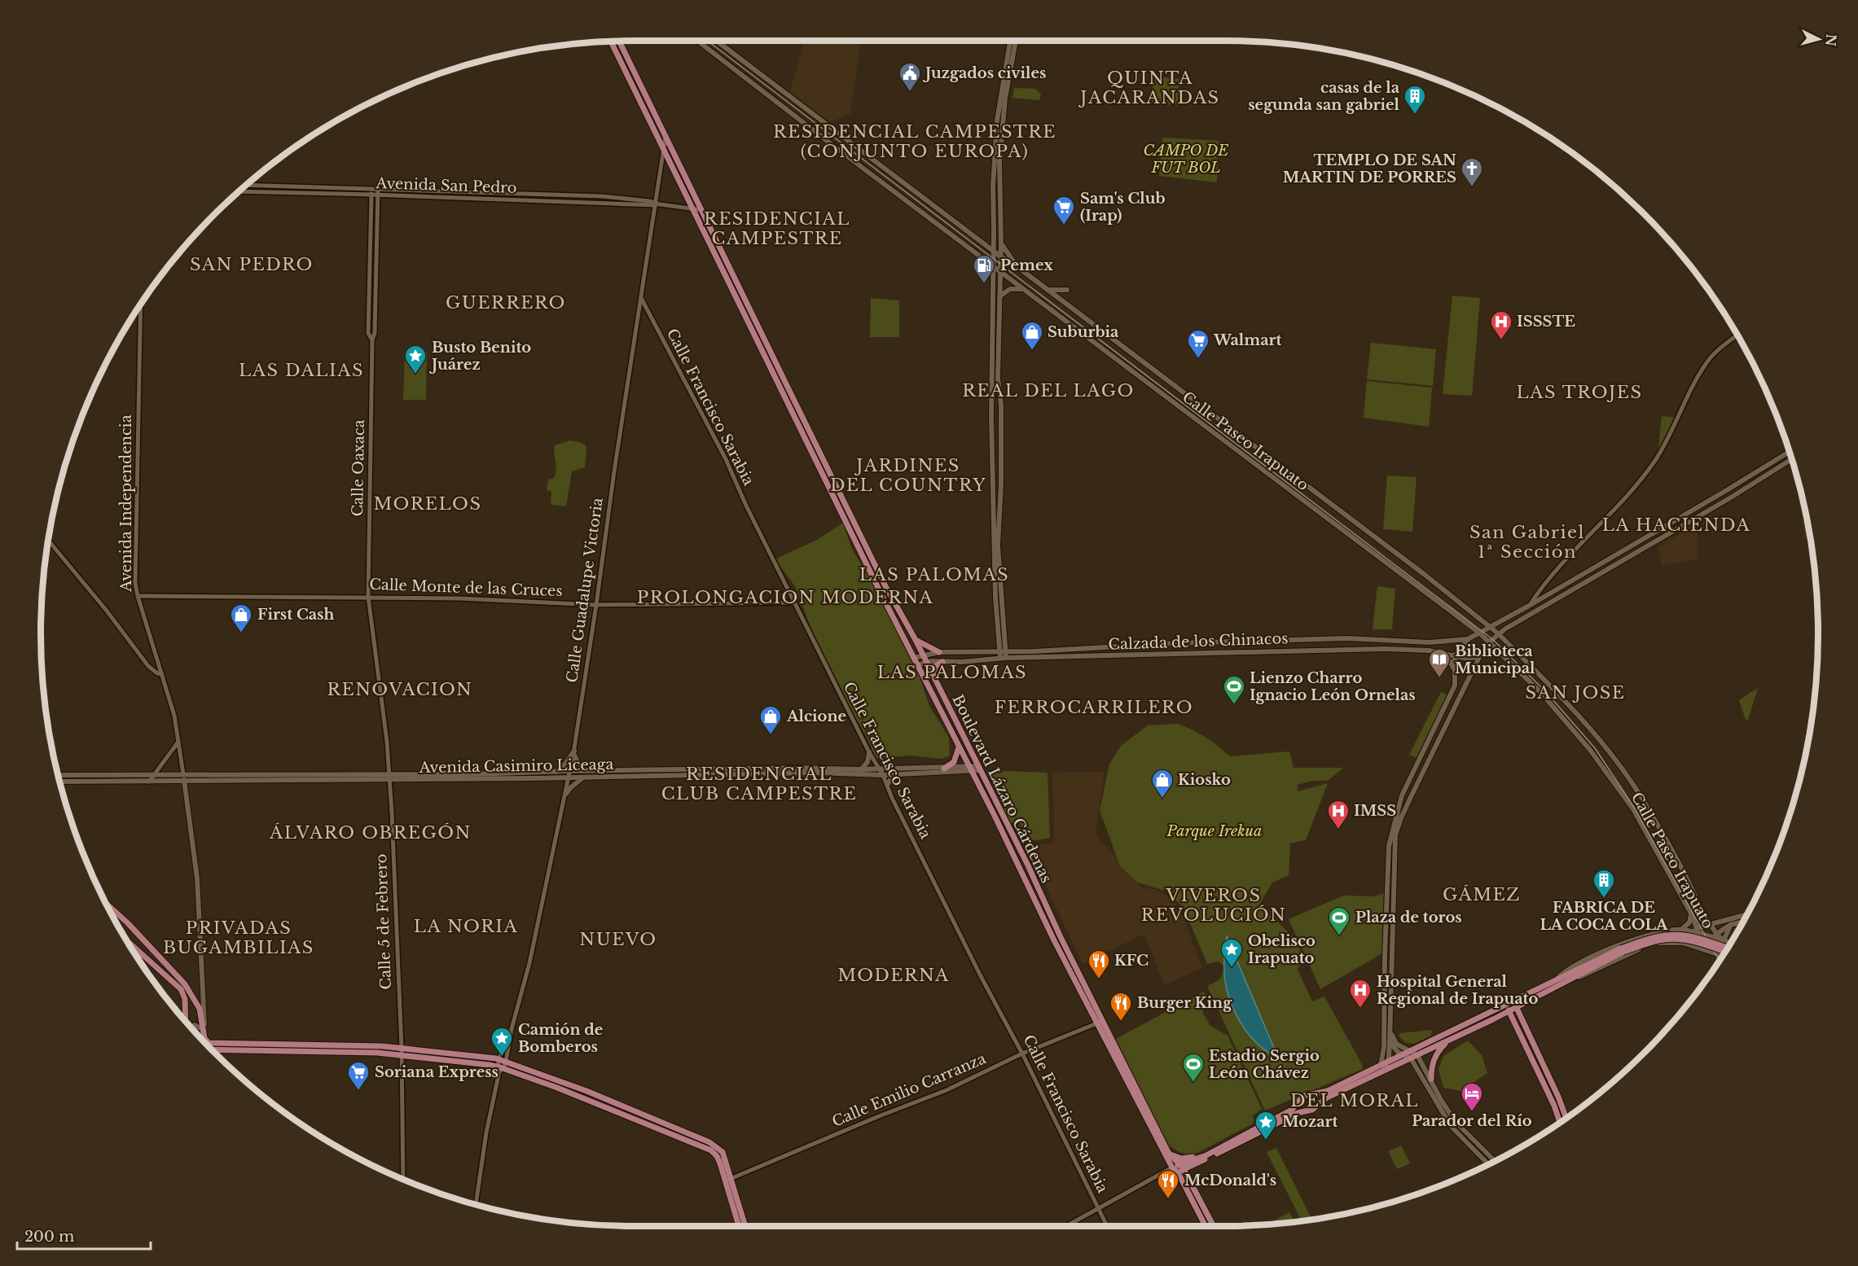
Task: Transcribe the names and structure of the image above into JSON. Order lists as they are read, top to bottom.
{
  "streets": {
    "main road": [
      "Calle Paseo Irapuato",
      "Avenida Independencia",
      "Calzada de los Chinacos",
      "Avenida Casimiro Liceaga",
      "Boulevard Lázaro Cárdenas"
    ],
    "street": [
      "Avenida San Pedro",
      "Calle Francisco Sarabia",
      "Calle Oaxaca",
      "Calle Monte de las Cruces",
      "Calle Guadalupe Victoria",
      "Calle 5 de Febrero",
      "Calle Emilio Carranza"
    ]
  },
  "crossings": [
    ["Avenida San Pedro", "Calle Oaxaca"],
    ["Avenida San Pedro", "Calle Guadalupe Victoria"],
    ["Avenida San Pedro", "Boulevard Lázaro Cárdenas"],
    ["Calle Francisco Sarabia", "Calle Monte de las Cruces"],
    ["Calle Francisco Sarabia", "Calle Guadalupe Victoria"],
    ["Calle Francisco Sarabia", "Avenida Casimiro Liceaga"],
    ["Calle Francisco Sarabia", "Calle Emilio Carranza"],
    ["Calle Oaxaca", "Calle Monte de las Cruces"],
    ["Calle Oaxaca", "Calle 5 de Febrero"],
    ["Avenida Independencia", "Calle Monte de las Cruces"],
    ["Avenida Independencia", "Avenida Casimiro Liceaga"],
    ["Calle Monte de las Cruces", "Calle Guadalupe Victoria"],
    ["Calle Monte de las Cruces", "Calle 5 de Febrero"],
    ["Calle Guadalupe Victoria", "Avenida Casimiro Liceaga"],
    ["Calle Guadalupe Victoria", "Boulevard Lázaro Cárdenas"],
    ["Calzada de los Chinacos", "Boulevard Lázaro Cárdenas"],
    ["Avenida Casimiro Liceaga", "Boulevard Lázaro Cárdenas"],
    ["Avenida Casimiro Liceaga", "Calle 5 de Febrero"],
    ["Boulevard Lázaro Cárdenas", "Calle Emilio Carranza"]
  ],
  "districts": [
    "QUINTA JACARANDAS",
    "RESIDENCIAL CAMPESTRE (CONJUNTO EUROPA)",
    "RESIDENCIAL CAMPESTRE",
    "SAN PEDRO",
    "GUERRERO",
    "LAS DALIAS",
    "REAL DEL LAGO",
    "LAS TROJES",
    "JARDINES DEL COUNTRY",
    "MORELOS",
    "LA HACIENDA",
    "San Gabriel 1ª Sección",
    "LAS PALOMAS",
    "PROLONGACION MODERNA",
    "LAS PALOMAS",
    "RENOVACION",
    "SAN JOSE",
    "FERROCARRILERO",
    "RESIDENCIAL CLUB CAMPESTRE",
    "ÁLVARO OBREGÓN",
    "GÁMEZ",
    "VIVEROS REVOLUCIÓN",
    "LA NORIA",
    "PRIVADAS BUGAMBILIAS",
    "NUEVO",
    "MODERNA",
    "DEL MORAL"
  ],
  "parks": ["CAMPO DE FUT BOL", "Parque Irekua"],
  "places": {
    "public building": ["Juzgados civiles"],
    "building": ["casas de la segunda san gabriel", "FABRICA DE LA COCA COLA"],
    "church": ["TEMPLO DE SAN MARTIN DE PORRES"],
    "supermarket": ["Sam's Club (Irap)", "Walmart", "Soriana Express"],
    "fuel station": ["Pemex"],
    "hospital": ["ISSSTE", "IMSS", "Hospital General Regional de Irapuato"],
    "shop": [
      "Suburbia",
      "First Cash",
      "Alcione",
      "Kiosko"
    ],
    "place": [
      "Busto Benito Juárez",
      "Obelisco Irapuato",
      "Camión de Bomberos",
      "Mozart"
    ],
    "library": ["Biblioteca Municipal"],
    "sports": ["Lienzo Charro Ignacio León Ornelas", "Plaza de toros", "Estadio Sergio León Chávez"],
    "restaurant": ["KFC", "Burger King", "McDonald's"],
    "hotel": ["Parador del Río"]
  },
  "scale_bar": "200 m",
  "north": "right"
}
